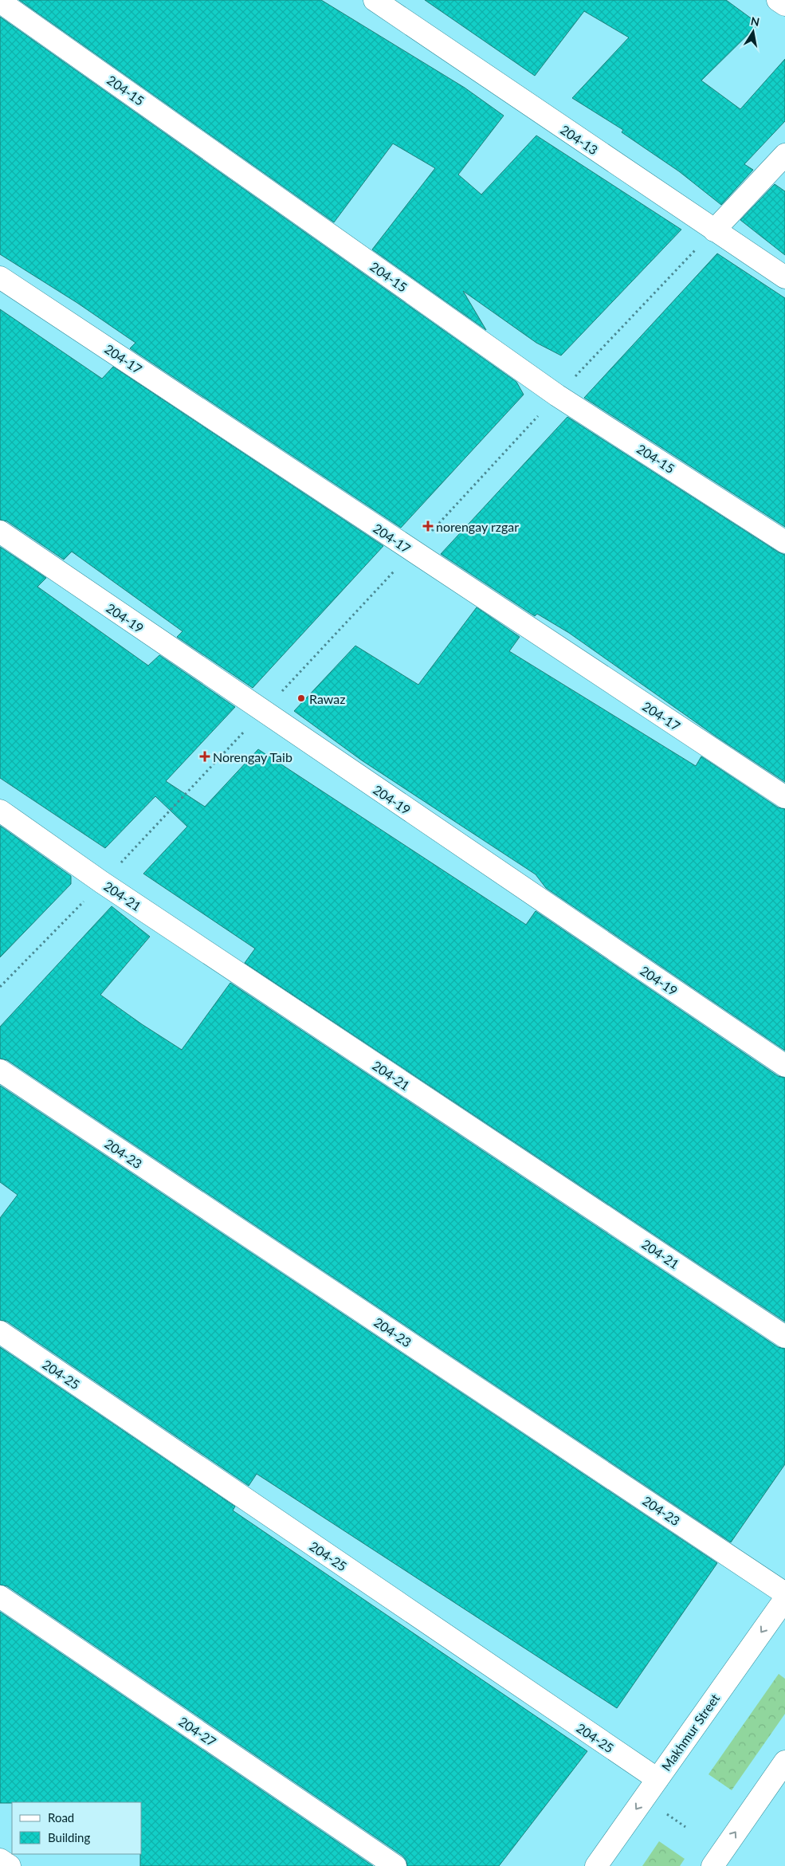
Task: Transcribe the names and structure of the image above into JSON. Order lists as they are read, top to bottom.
{
  "streets": {
    "main road": [
      "204-15",
      "204-13",
      "204-17",
      "204-19",
      "204-21",
      "204-23",
      "204-25",
      "204-27",
      "Makhmur Street"
    ]
  },
  "crossings": [
    ["204-25", "Makhmur Street"]
  ],
  "places": {
    "health": ["norengay rzgar", "Norengay Taib"],
    "other": ["Rawaz"]
  },
  "legend": ["Road", "Building"],
  "north": "top"
}
